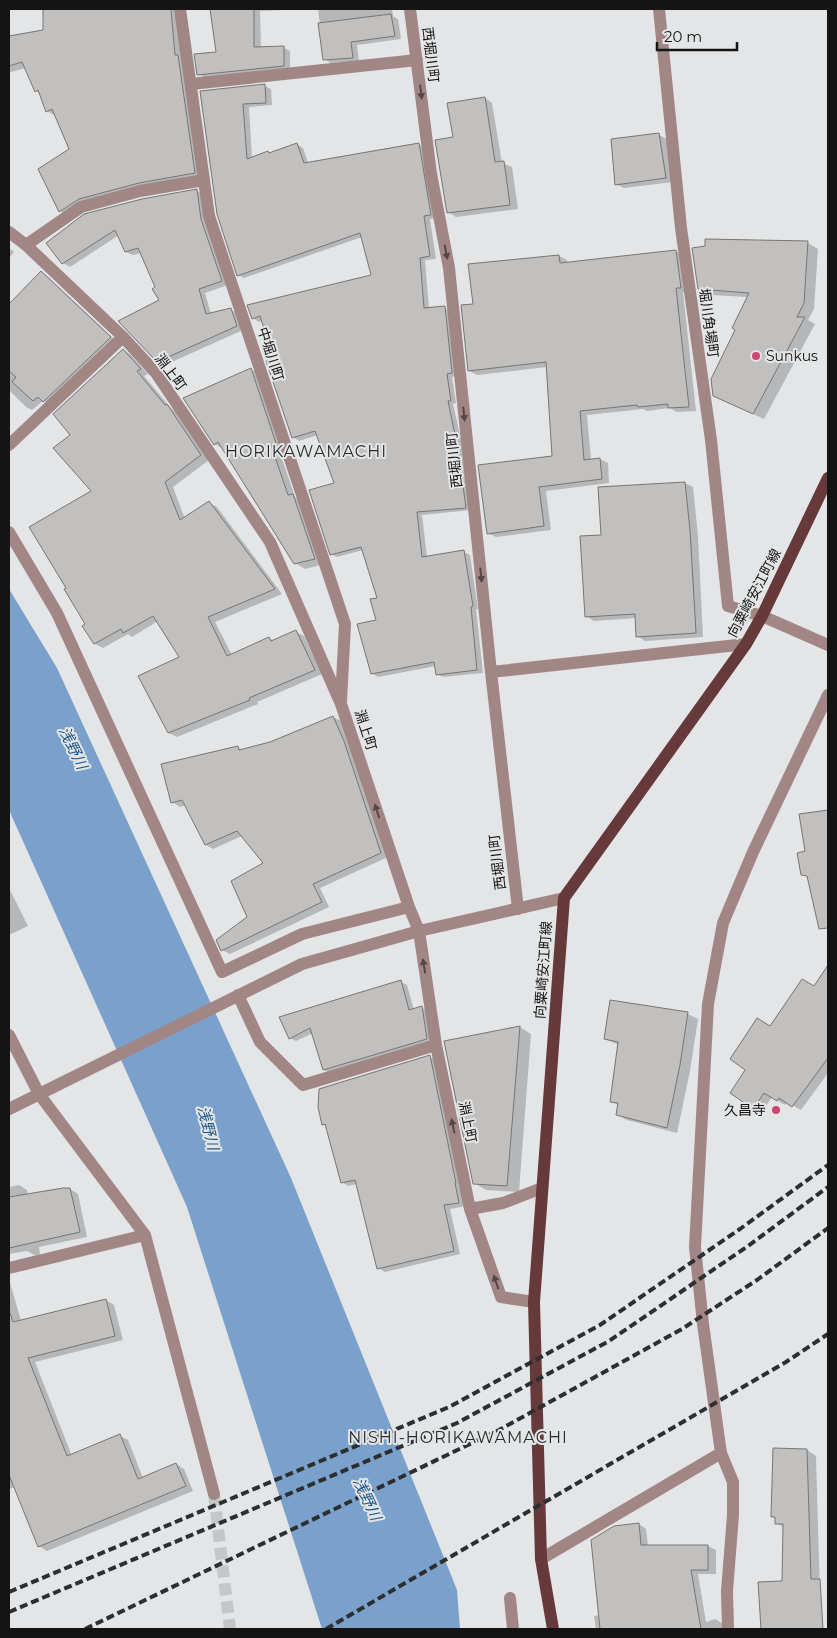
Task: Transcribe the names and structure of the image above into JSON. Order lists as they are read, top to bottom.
{
  "streets": {
    "main road": ["向粟崎安江町線"],
    "street": [
      "西堀川町",
      "堀川角場町",
      "中堀川町",
      "淵上町"
    ]
  },
  "crossings": [
    ["堀川角場町", "向粟崎安江町線"],
    ["中堀川町", "淵上町"],
    ["淵上町", "向粟崎安江町線"]
  ],
  "one_way": ["西堀川町", "淵上町"],
  "districts": ["HORIKAWAMACHI", "NISHI-HORIKAWAMACHI"],
  "water": ["浅野川"],
  "places": ["Sunkus", "久昌寺"],
  "scale_bar": "20 m"
}
